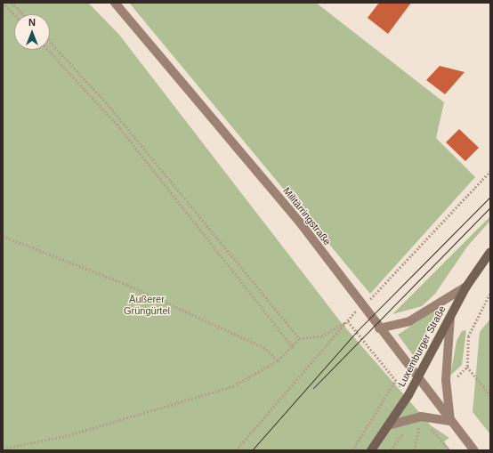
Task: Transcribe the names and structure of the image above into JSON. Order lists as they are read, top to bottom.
{
  "streets": {
    "main road": ["Militärringstraße", "Luxemburger Straße"]
  },
  "crossings": [
    ["Militärringstraße", "Luxemburger Straße"]
  ],
  "parks": ["Äußerer Grüngürtel"],
  "north": "top"
}
